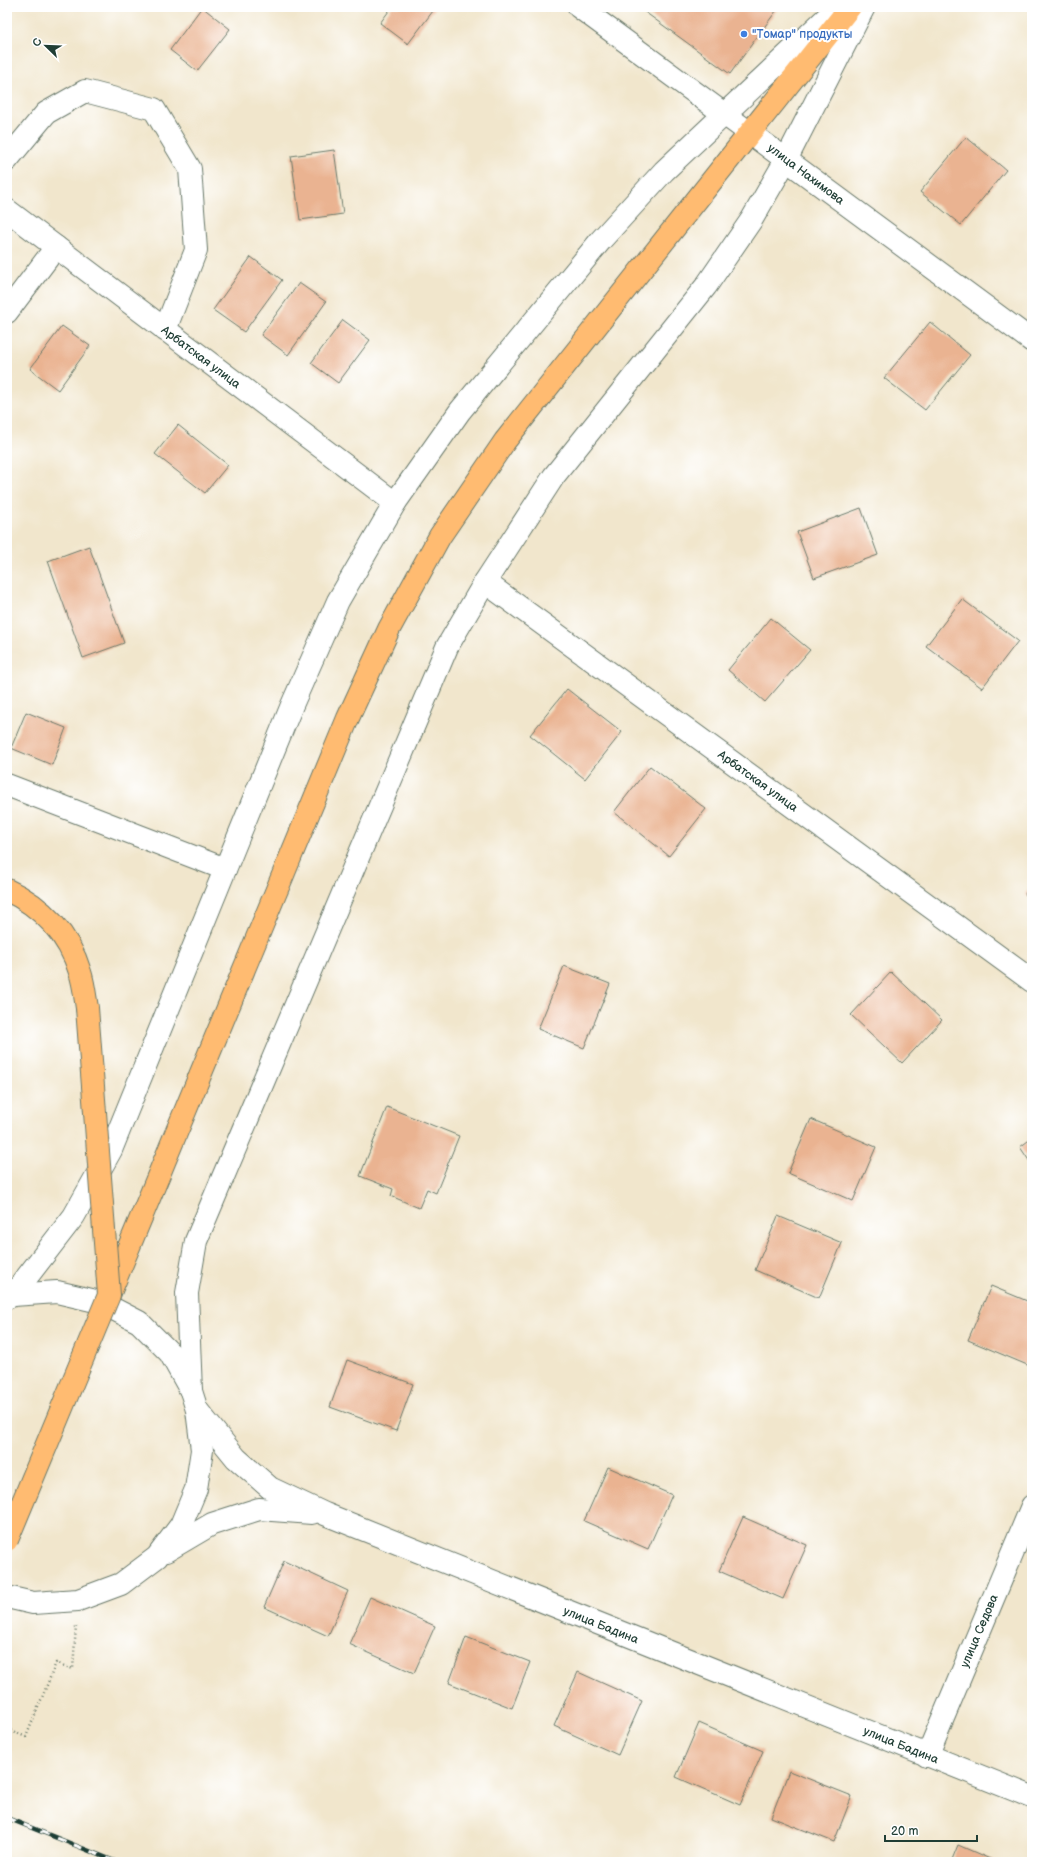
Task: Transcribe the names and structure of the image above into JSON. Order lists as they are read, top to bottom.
{
  "streets": {
    "street": [
      "улица Нахимова",
      "Арбатская улица",
      "улица Бадина",
      "улица Седова"
    ]
  },
  "crossings": [
    ["улица Бадина", "улица Седова"]
  ],
  "places": ["\"Томар\" продукты"],
  "scale_bar": "20 m",
  "north": "top left"
}
